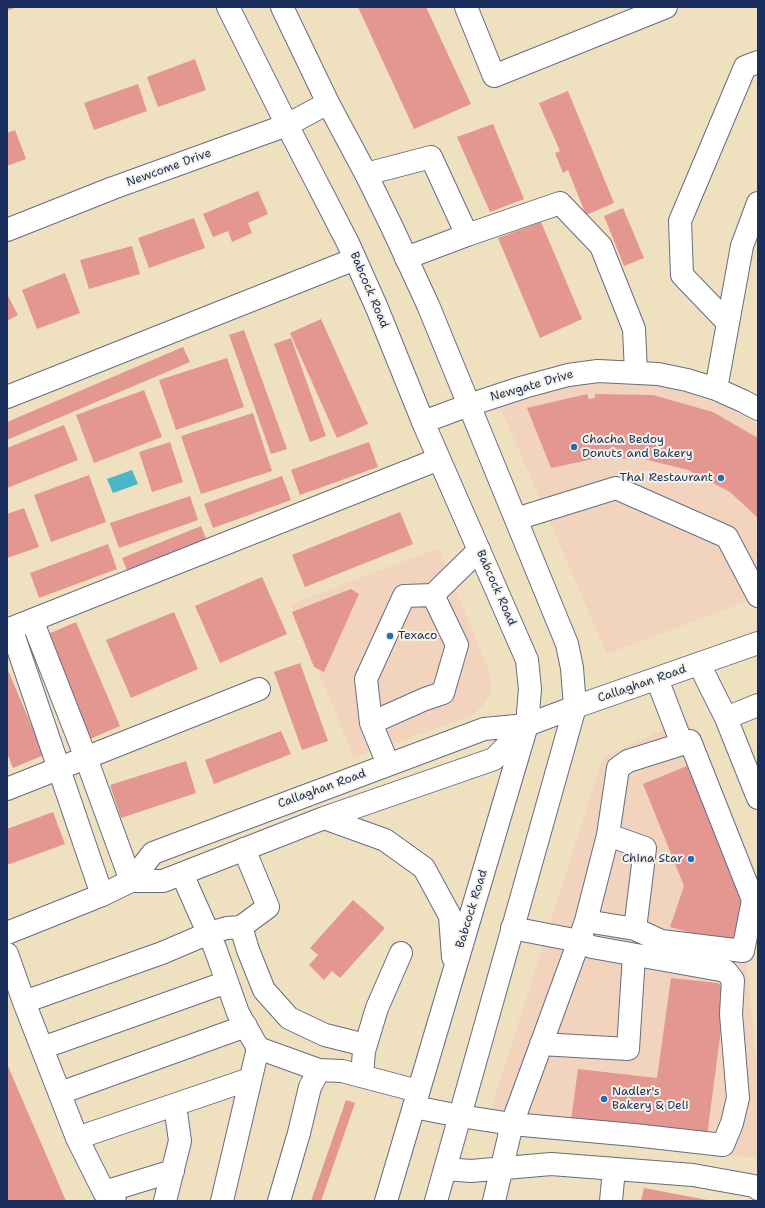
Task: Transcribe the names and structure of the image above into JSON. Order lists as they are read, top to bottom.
{
  "streets": {
    "main road": [
      "Newcome Drive",
      "Babcock Road",
      "Newgate Drive",
      "Callaghan Road"
    ]
  },
  "crossings": [
    ["Newcome Drive", "Babcock Road"],
    ["Babcock Road", "Newgate Drive"],
    ["Babcock Road", "Callaghan Road"]
  ],
  "places": [
    "Chacha Bedoy Donuts and Bakery",
    "Thai Restaurant",
    "Texaco",
    "China Star",
    "Nadler's Bakery & Deli"
  ]
}
